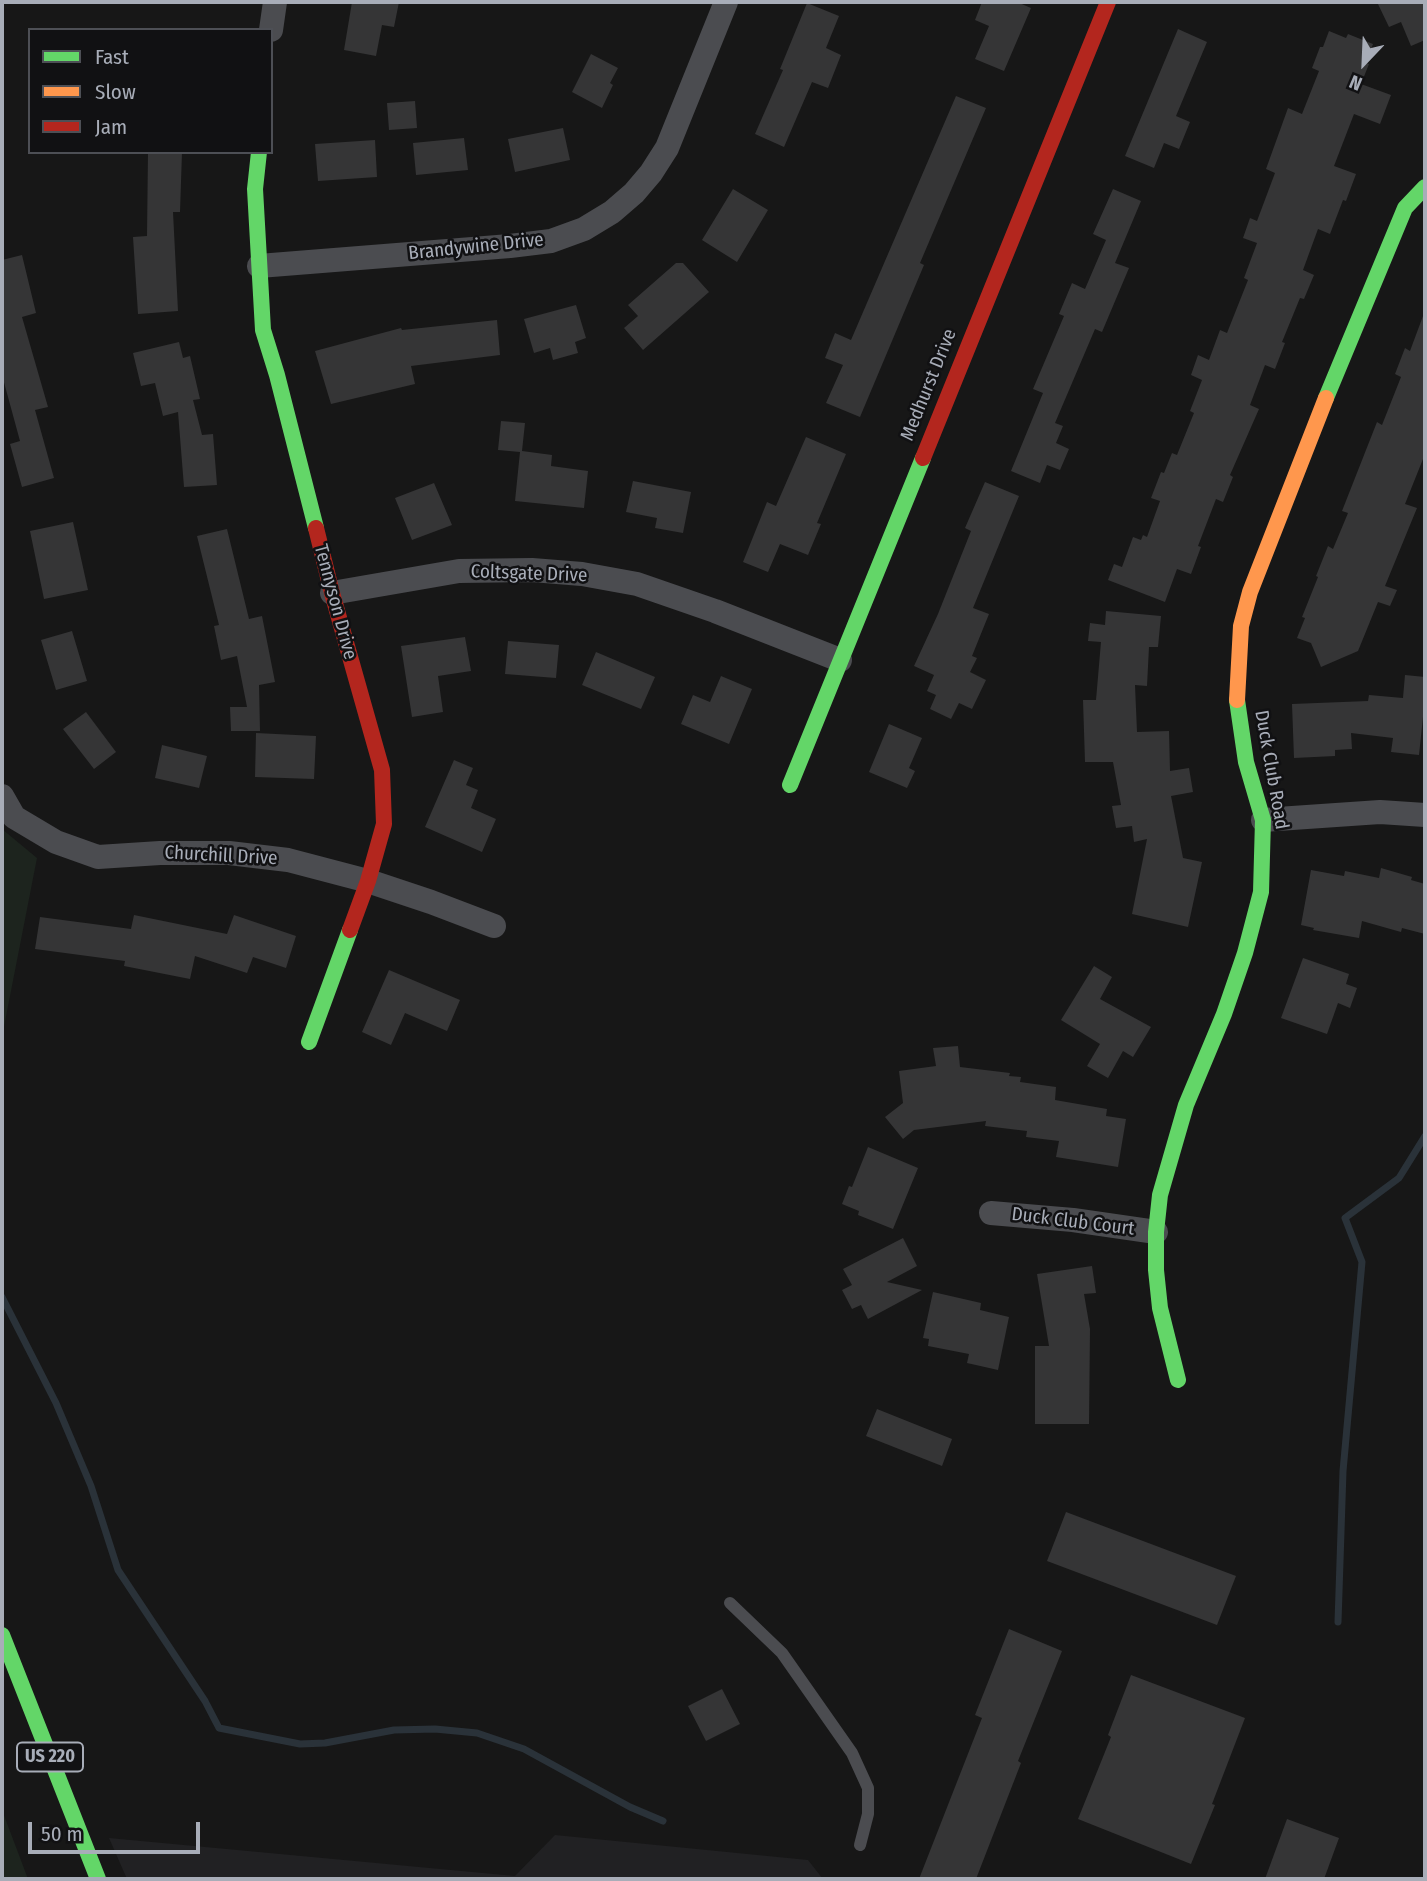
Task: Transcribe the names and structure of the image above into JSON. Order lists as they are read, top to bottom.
{
  "streets": {
    "street": [
      "Brandywine Drive",
      "Medhurst Drive",
      "Coltsgate Drive",
      "Tennyson Drive",
      "Duck Club Road",
      "Churchill Drive",
      "Duck Club Court",
      "US 220"
    ]
  },
  "crossings": [
    ["Brandywine Drive", "Tennyson Drive"],
    ["Medhurst Drive", "Coltsgate Drive"],
    ["Coltsgate Drive", "Tennyson Drive"],
    ["Tennyson Drive", "Churchill Drive"],
    ["Duck Club Road", "Duck Club Court"]
  ],
  "legend": ["Fast", "Slow", "Jam"],
  "scale_bar": "50 m",
  "north": "bottom left"
}
